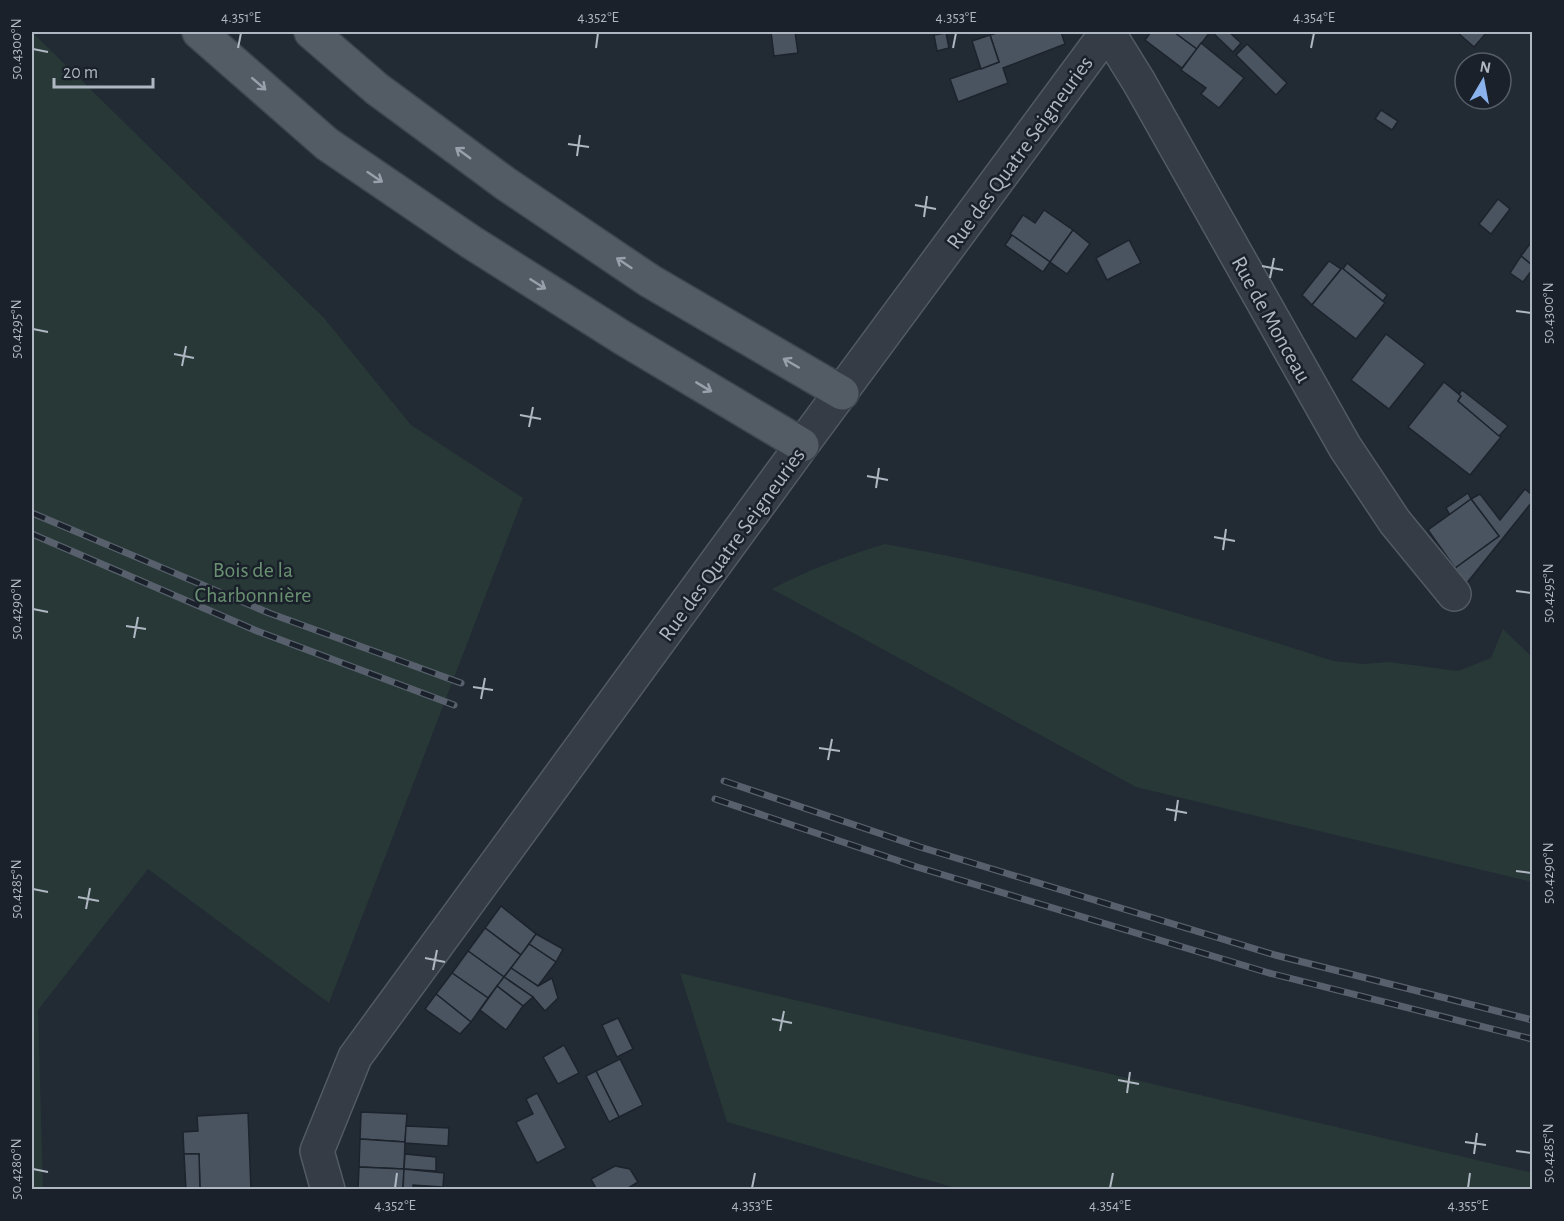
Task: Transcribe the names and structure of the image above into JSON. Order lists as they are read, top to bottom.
{
  "streets": {
    "street": ["Rue des Quatre Seigneuries", "Rue de Monceau"]
  },
  "crossings": [
    ["Rue des Quatre Seigneuries", "Rue de Monceau"]
  ],
  "parks": ["Bois de la Charbonnière"],
  "scale_bar": "20 m",
  "north": "top",
  "coordinates": [
    "4.351°E",
    "4.352°E",
    "4.353°E",
    "4.354°E",
    "50.4300°N",
    "50.4295°N",
    "50.4290°N",
    "50.4285°N",
    "50.4280°N",
    "4.355°E"
  ]
}
